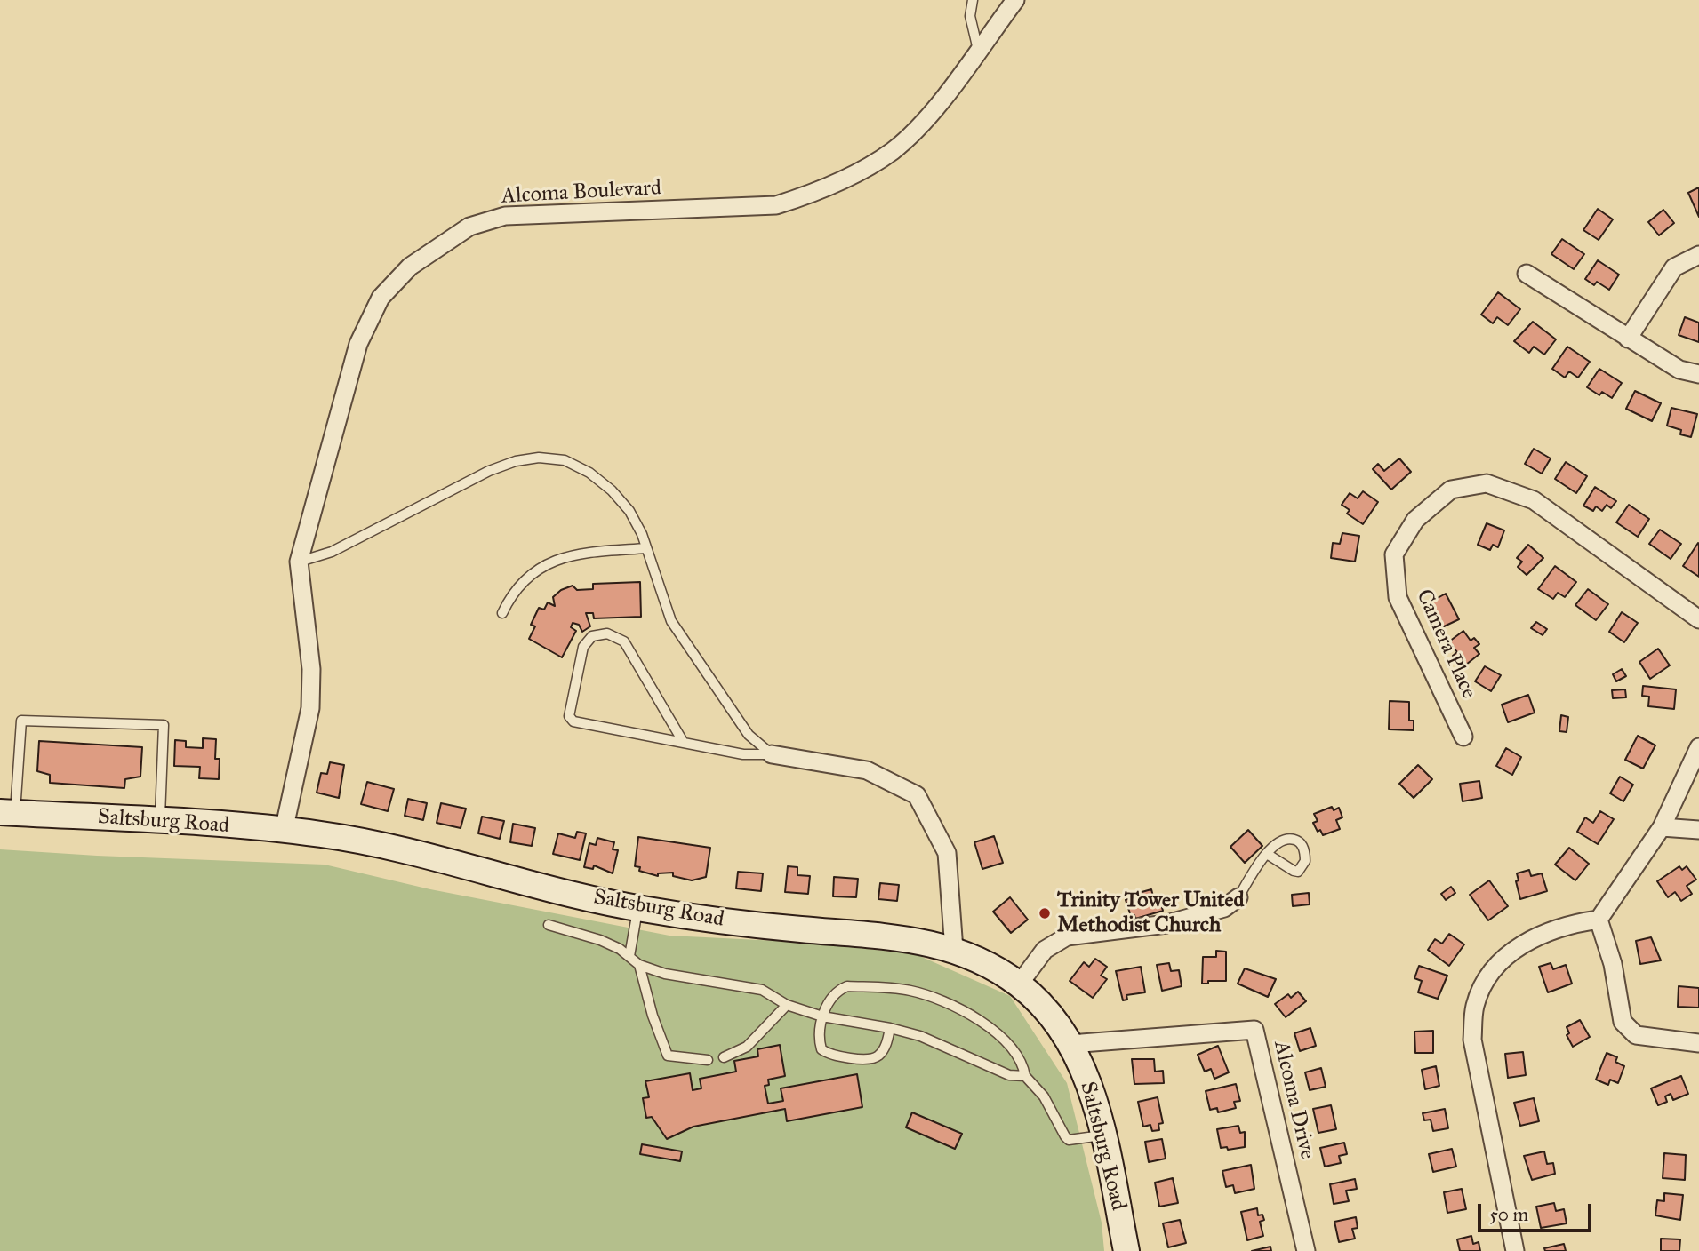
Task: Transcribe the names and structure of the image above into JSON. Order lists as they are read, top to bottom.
{
  "streets": {
    "main road": ["Saltsburg Road"],
    "street": ["Alcoma Boulevard", "Camera Place", "Alcoma Drive"]
  },
  "crossings": [
    ["Alcoma Boulevard", "Saltsburg Road"],
    ["Saltsburg Road", "Alcoma Drive"]
  ],
  "places": ["Trinity Tower United Methodist Church"],
  "scale_bar": "50 m"
}
